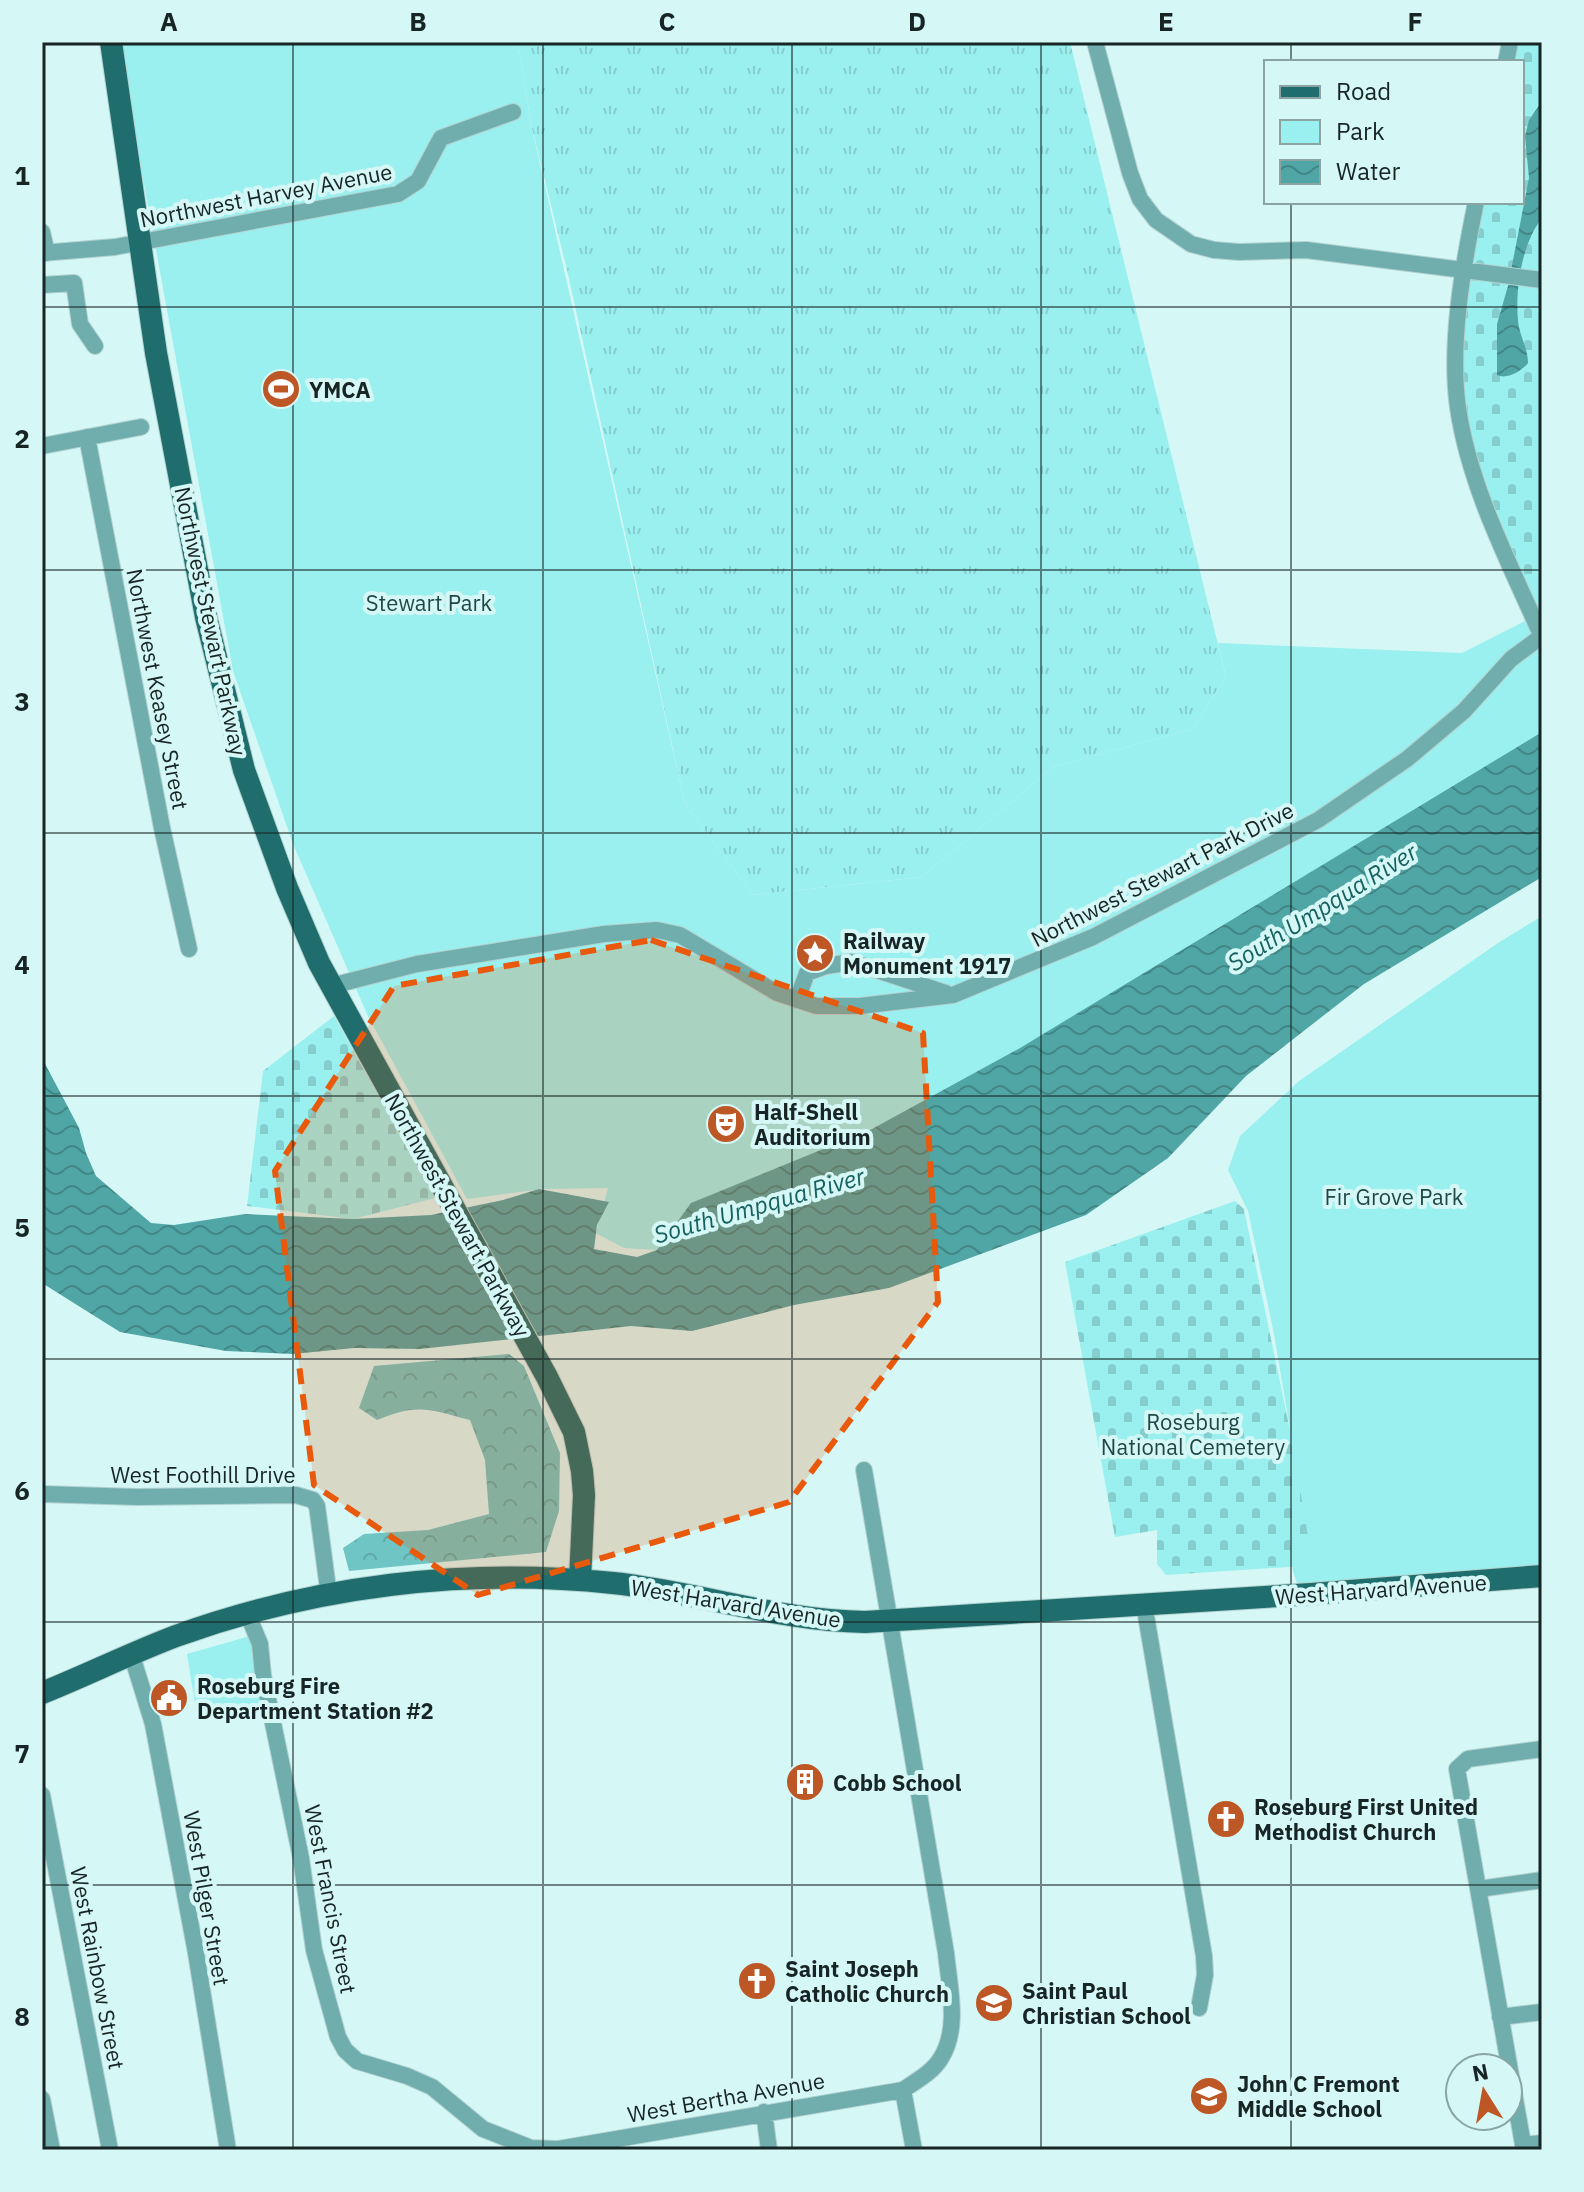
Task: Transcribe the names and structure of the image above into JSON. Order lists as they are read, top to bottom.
{
  "streets": {
    "main road": ["Northwest Stewart Parkway", "West Harvard Avenue"],
    "street": [
      "Northwest Harvey Avenue",
      "Northwest Keasey Street",
      "Northwest Stewart Park Drive",
      "West Foothill Drive",
      "West Pilger Street",
      "West Francis Street",
      "West Rainbow Street",
      "West Bertha Avenue"
    ]
  },
  "crossings": [
    ["Northwest Harvey Avenue", "Northwest Stewart Parkway"],
    ["Northwest Stewart Parkway", "Northwest Stewart Park Drive"],
    ["Northwest Stewart Parkway", "West Harvard Avenue"],
    ["West Foothill Drive", "West Harvard Avenue"],
    ["West Harvard Avenue", "West Pilger Street"],
    ["West Harvard Avenue", "West Francis Street"],
    ["West Francis Street", "West Bertha Avenue"]
  ],
  "water": ["South Umpqua River"],
  "parks": ["Stewart Park", "Fir Grove Park", "Roseburg National Cemetery"],
  "places": {
    "sports": ["YMCA"],
    "place": ["Railway Monument 1917"],
    "theatre": ["Half-Shell Auditorium"],
    "public building": ["Roseburg Fire Department Station #2"],
    "building": ["Cobb School"],
    "church": ["Roseburg First United Methodist Church", "Saint Joseph Catholic Church"],
    "school or university": ["Saint Paul Christian School", "John C Fremont Middle School"]
  },
  "legend": ["Road", "Park", "Water"],
  "north": "top",
  "grid": {
    "columns": [
      "A",
      "B",
      "C",
      "D",
      "E",
      "F"
    ],
    "rows": [
      "1",
      "2",
      "3",
      "4",
      "5",
      "6",
      "7",
      "8"
    ]
  }
}
